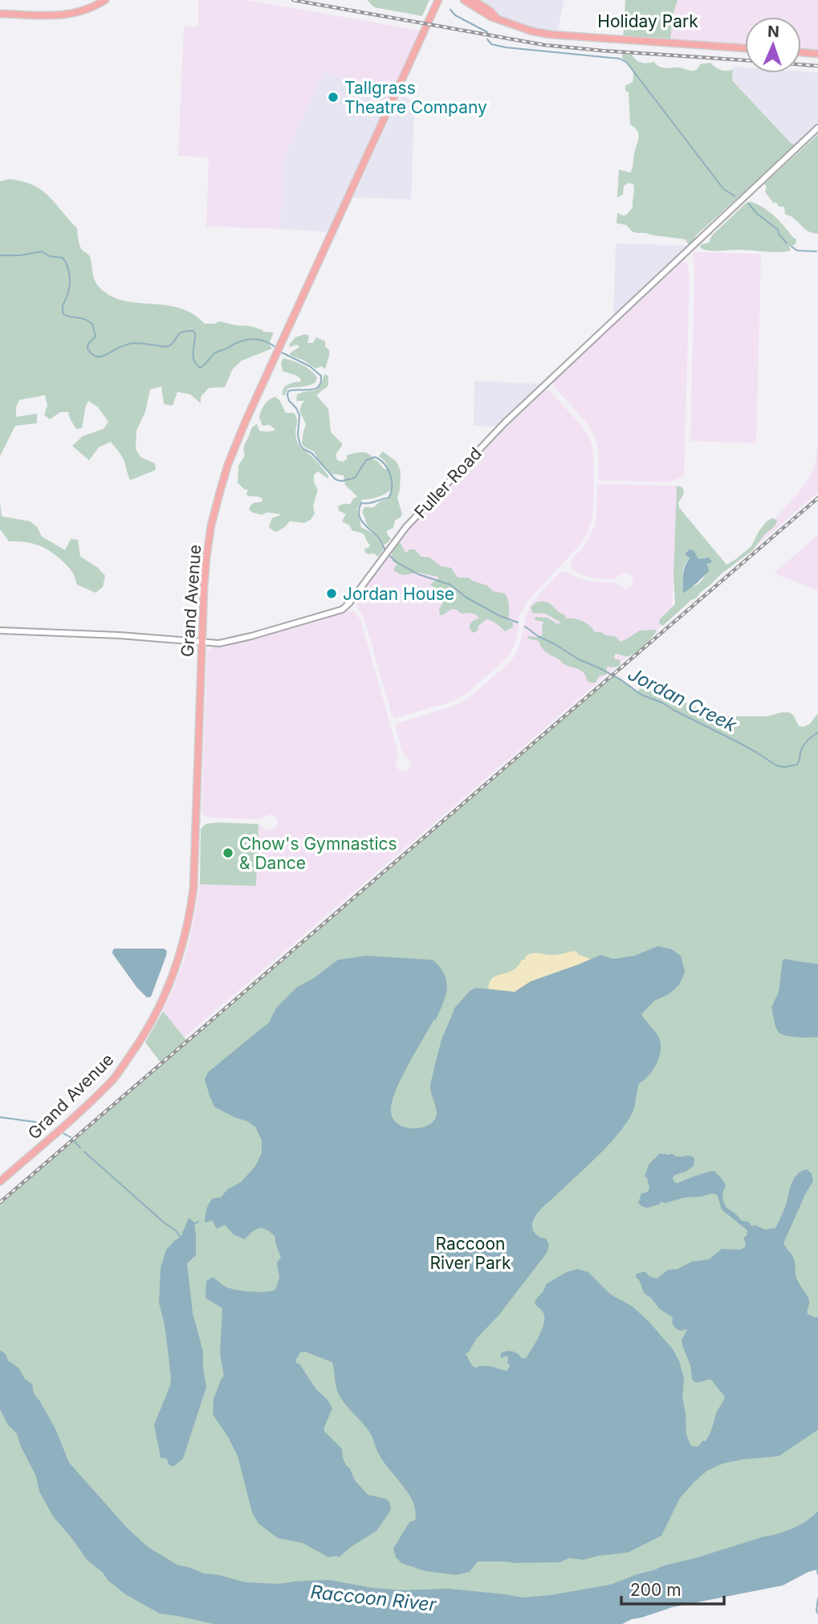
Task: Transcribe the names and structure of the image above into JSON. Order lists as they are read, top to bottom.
{
  "streets": {
    "main road": ["Grand Avenue"],
    "street": ["Fuller Road"]
  },
  "crossings": [
    ["Fuller Road", "Grand Avenue"]
  ],
  "water": ["Jordan Creek", "Raccoon River"],
  "parks": ["Holiday Park", "Raccoon River Park"],
  "places": ["Tallgrass Theatre Company", "Jordan House", "Chow's Gymnastics & Dance"],
  "scale_bar": "200 m",
  "north": "top"
}
